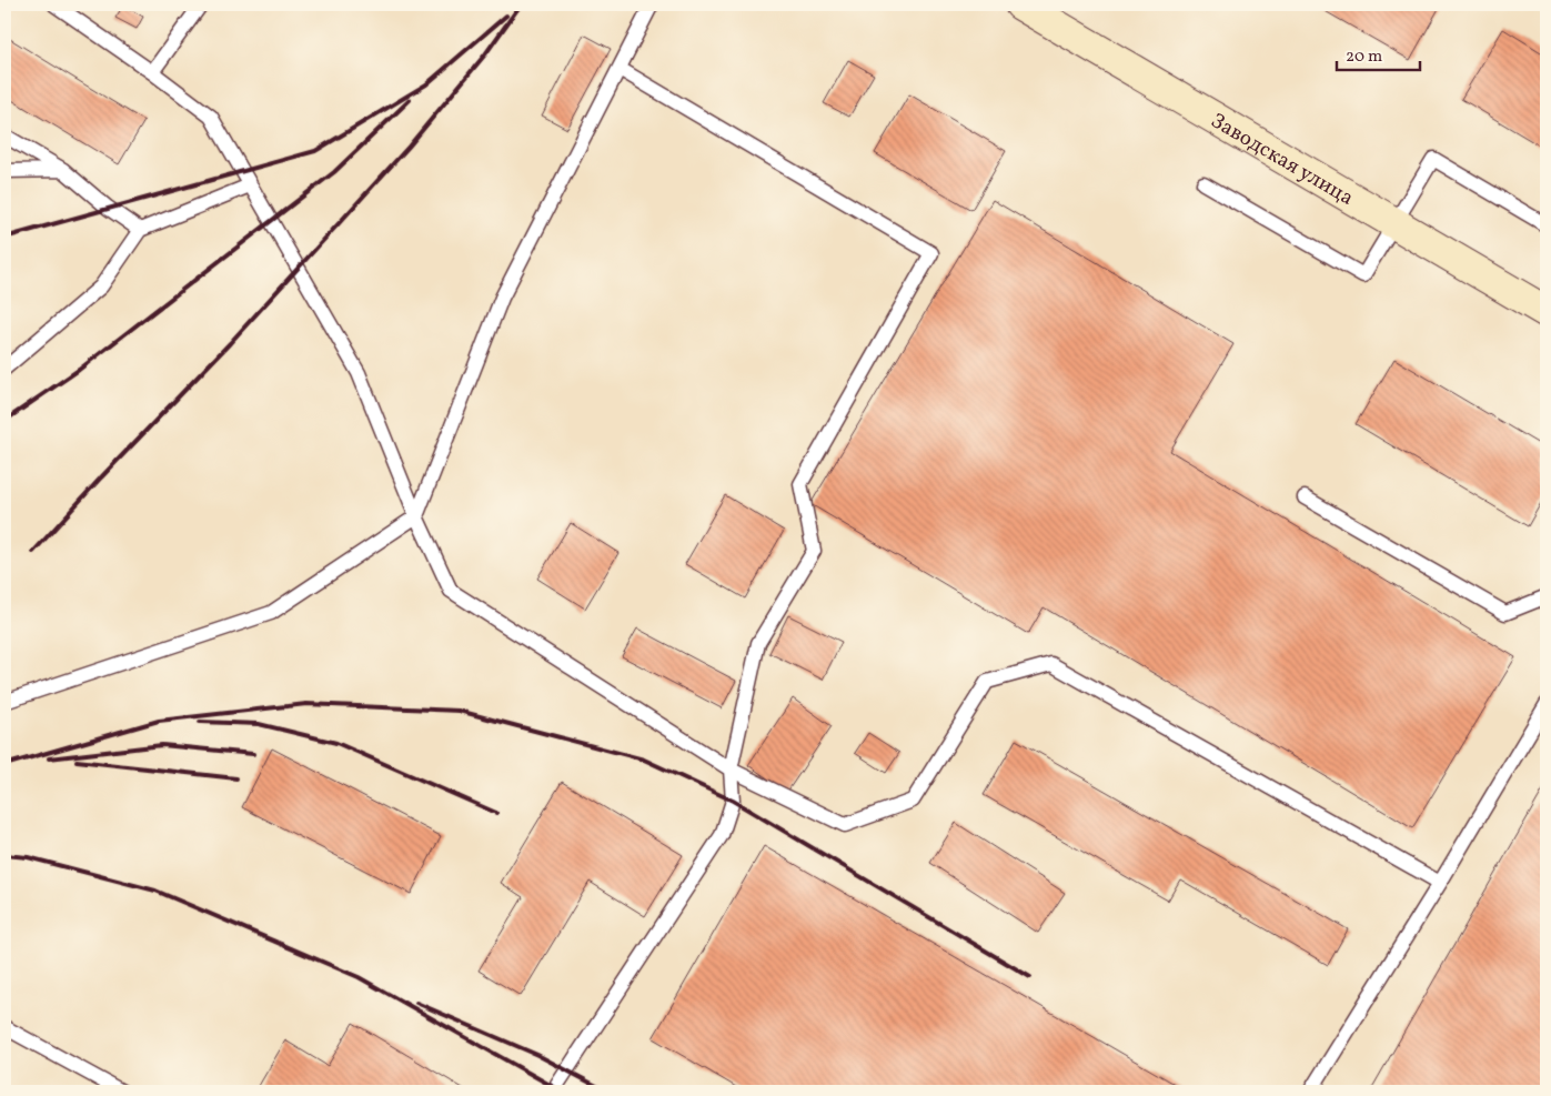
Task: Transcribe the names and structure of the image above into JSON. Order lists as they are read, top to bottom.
{
  "streets": {
    "street": ["Заводская улица"]
  },
  "scale_bar": "20 m"
}
